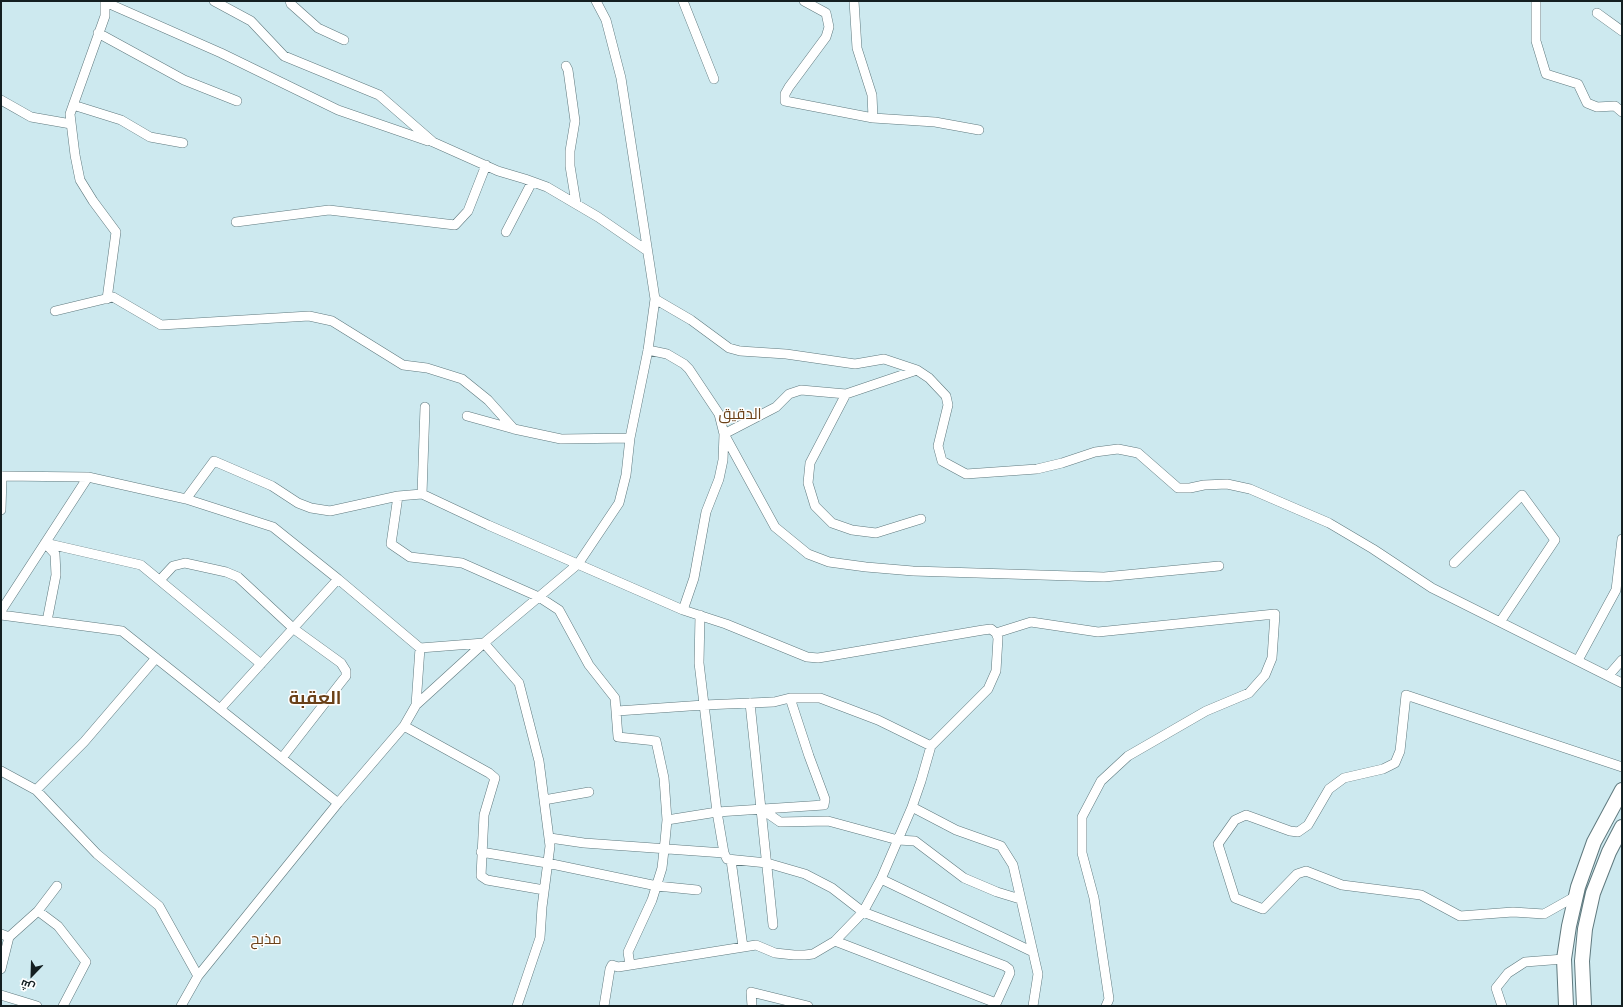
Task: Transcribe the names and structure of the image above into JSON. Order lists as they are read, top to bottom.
{
  "districts": ["الدقيق", "العقبة", "مذبح"],
  "north": "bottom left"
}
